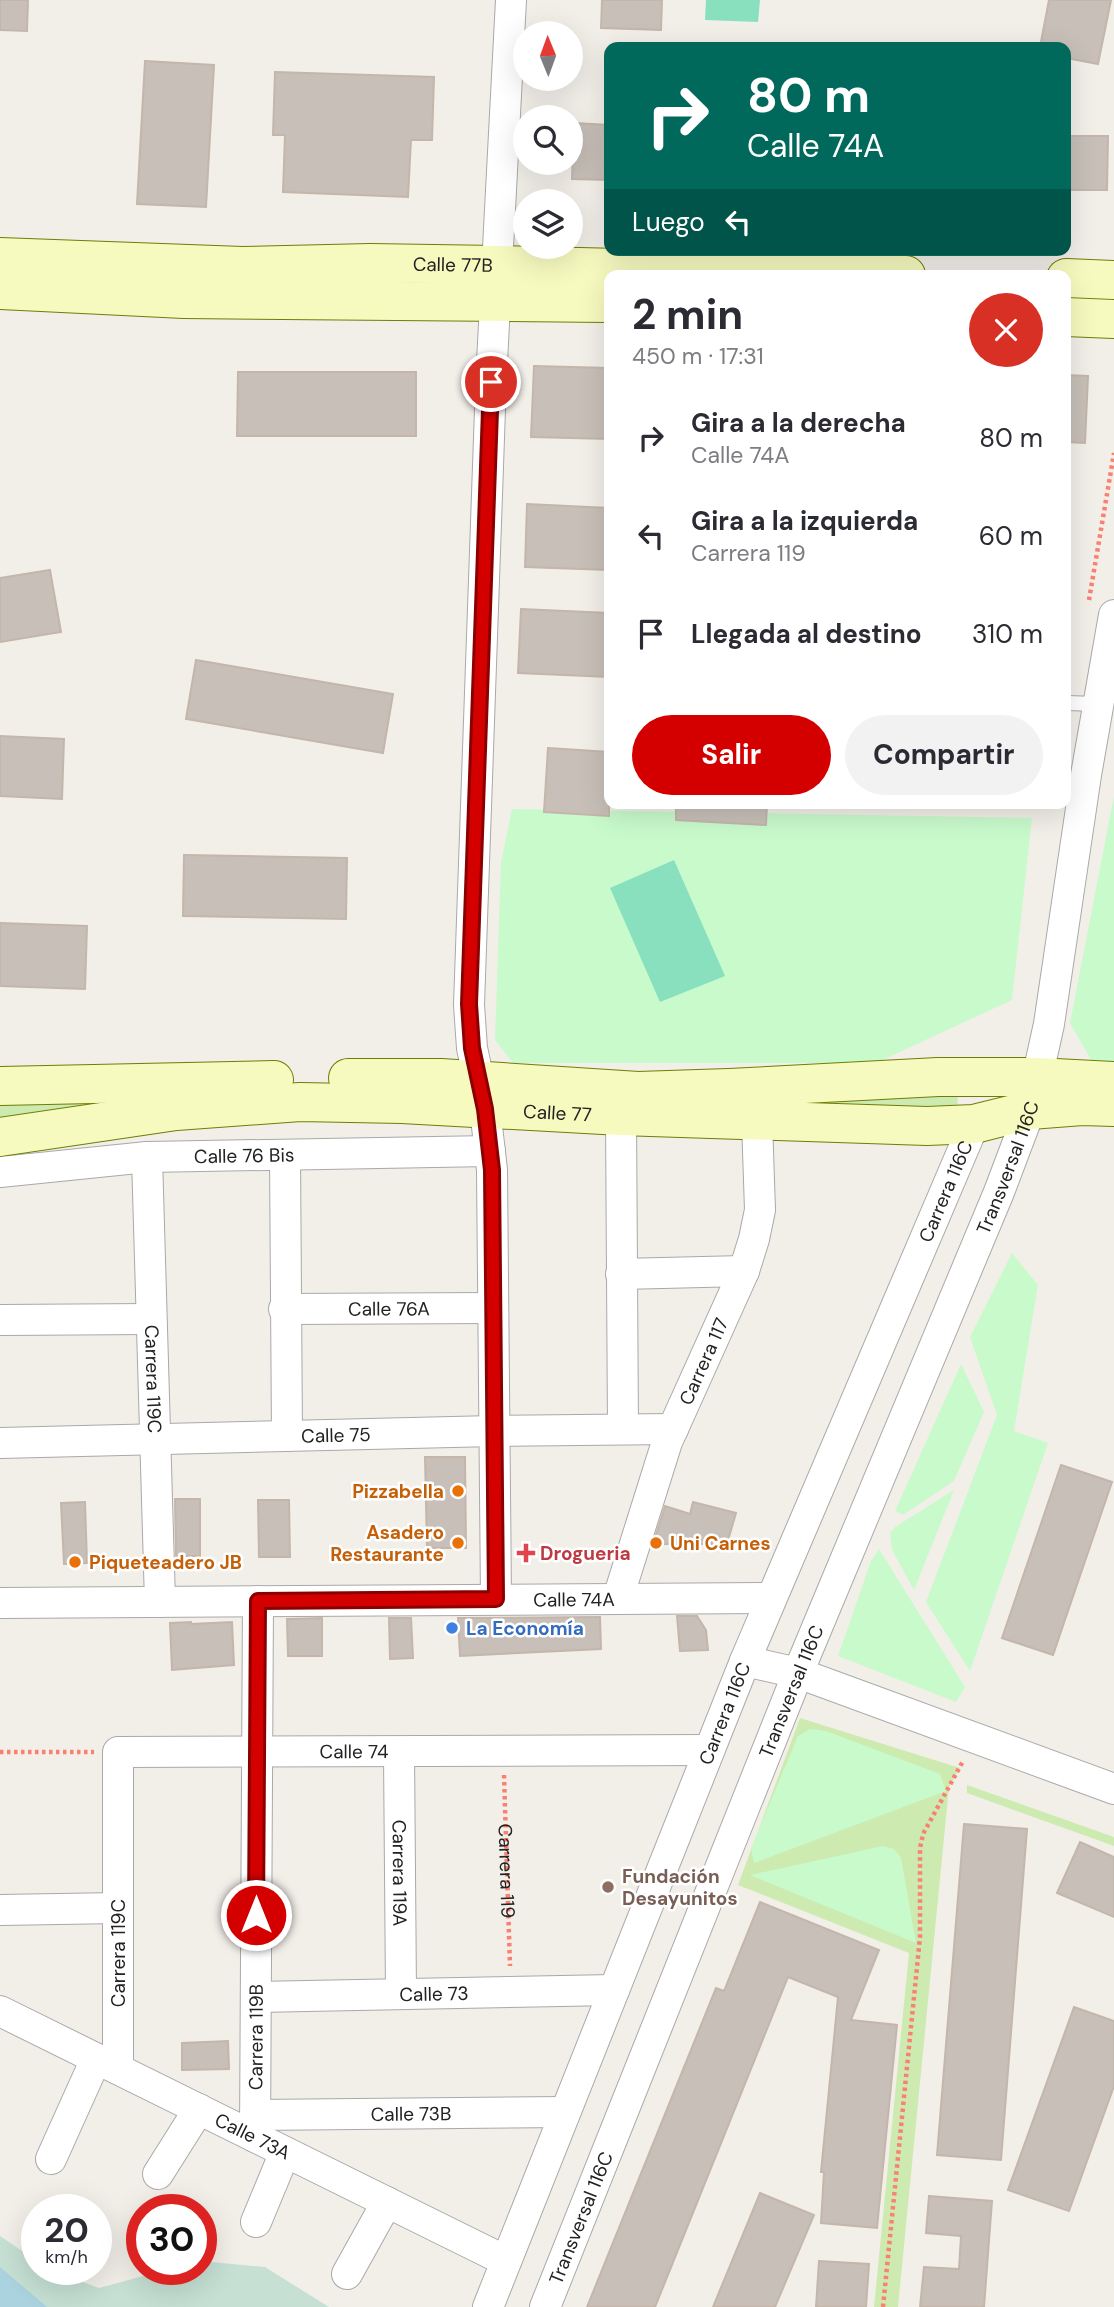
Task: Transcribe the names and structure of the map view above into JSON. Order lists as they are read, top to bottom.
{
  "streets": {
    "street": [
      "Calle 77B",
      "Calle 77",
      "Calle 76 Bis",
      "Transversal 116C",
      "Carrera 116C",
      "Calle 76A",
      "Carrera 117",
      "Carrera 119C",
      "Calle 75",
      "Calle 74A",
      "Calle 74",
      "Carrera 119A",
      "Calle 73",
      "Carrera 119B",
      "Calle 73B",
      "Calle 73A"
    ],
    "path": ["Carrera 119"]
  },
  "crossings": [
    ["Calle 77", "Transversal 116C"],
    ["Calle 77", "Carrera 116C"],
    ["Calle 77", "Carrera 117"],
    ["Calle 76 Bis", "Carrera 119C"],
    ["Carrera 116C", "Calle 74A"],
    ["Carrera 116C", "Calle 74"],
    ["Carrera 116C", "Calle 73"],
    ["Carrera 116C", "Calle 73B"],
    ["Carrera 116C", "Calle 73A"],
    ["Carrera 117", "Calle 75"],
    ["Carrera 117", "Calle 74A"],
    ["Carrera 119C", "Calle 75"],
    ["Carrera 119C", "Calle 74A"],
    ["Carrera 119C", "Calle 74"],
    ["Carrera 119C", "Calle 73A"],
    ["Calle 74A", "Carrera 119B"],
    ["Calle 74", "Carrera 119"],
    ["Calle 74", "Carrera 119A"],
    ["Calle 74", "Carrera 119B"],
    ["Carrera 119", "Calle 73"],
    ["Carrera 119A", "Calle 73"],
    ["Calle 73", "Carrera 119B"],
    ["Carrera 119B", "Calle 73B"],
    ["Carrera 119B", "Calle 73A"],
    ["Calle 73B", "Calle 73A"]
  ],
  "places": {
    "other": [
      "Pizzabella",
      "Asadero Restaurante",
      "Uni Carnes",
      "Piqueteadero JB",
      "La Economía",
      "Fundación Desayunitos"
    ],
    "health": ["Drogueria"]
  },
  "north": "top",
  "page": {
    "turn": ["80 m", "Calle 74A"],
    "then": "Luego",
    "heading": ["2 min", "450 m · 17:31"],
    "list": [
      {
        "name": "Gira a la derecha",
        "note": "Calle 74A",
        "value": "80 m"
      },
      {
        "name": "Gira a la izquierda",
        "note": "Carrera 119",
        "value": "60 m"
      },
      {
        "name": "Llegada al destino",
        "value": "310 m"
      }
    ],
    "buttons": ["Salir", "Compartir"],
    "speed": "20 km/h",
    "limit": "30"
  }
}
